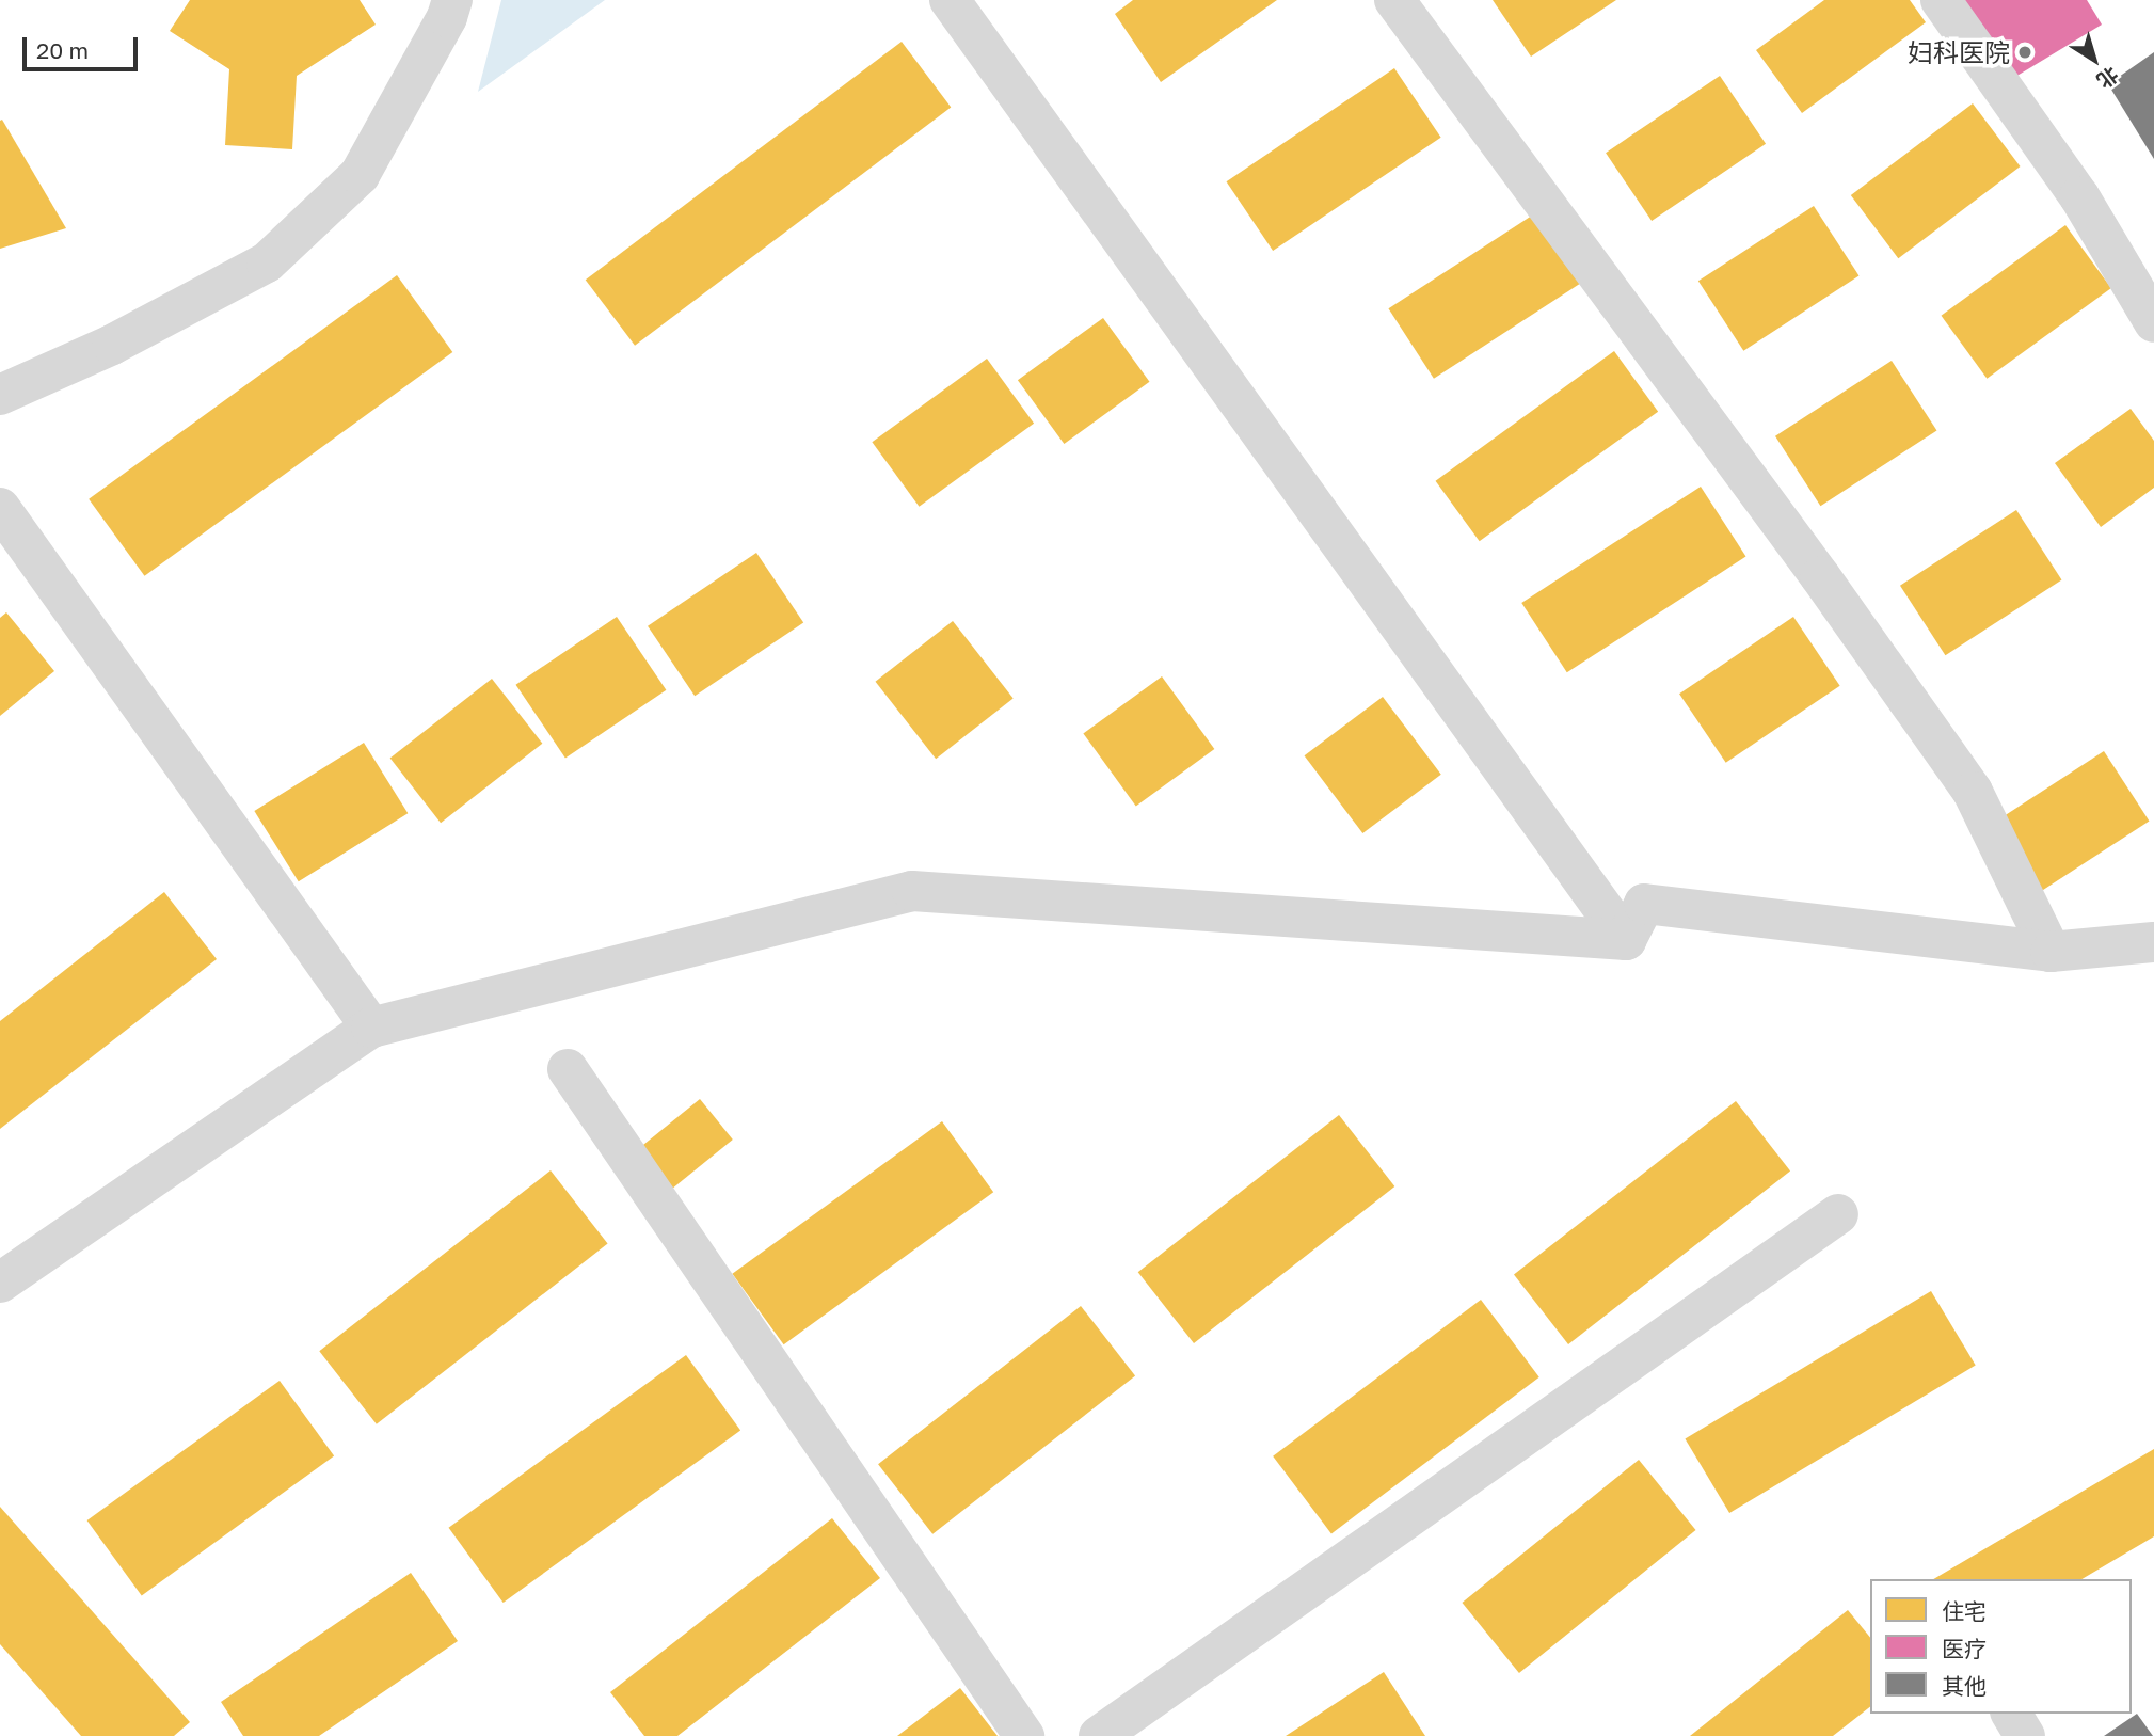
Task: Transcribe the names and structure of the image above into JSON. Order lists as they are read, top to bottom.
{
  "places": ["妇科医院"],
  "legend": ["住宅", "医疗", "其他"],
  "scale_bar": "20 m",
  "north": "bottom right"
}
